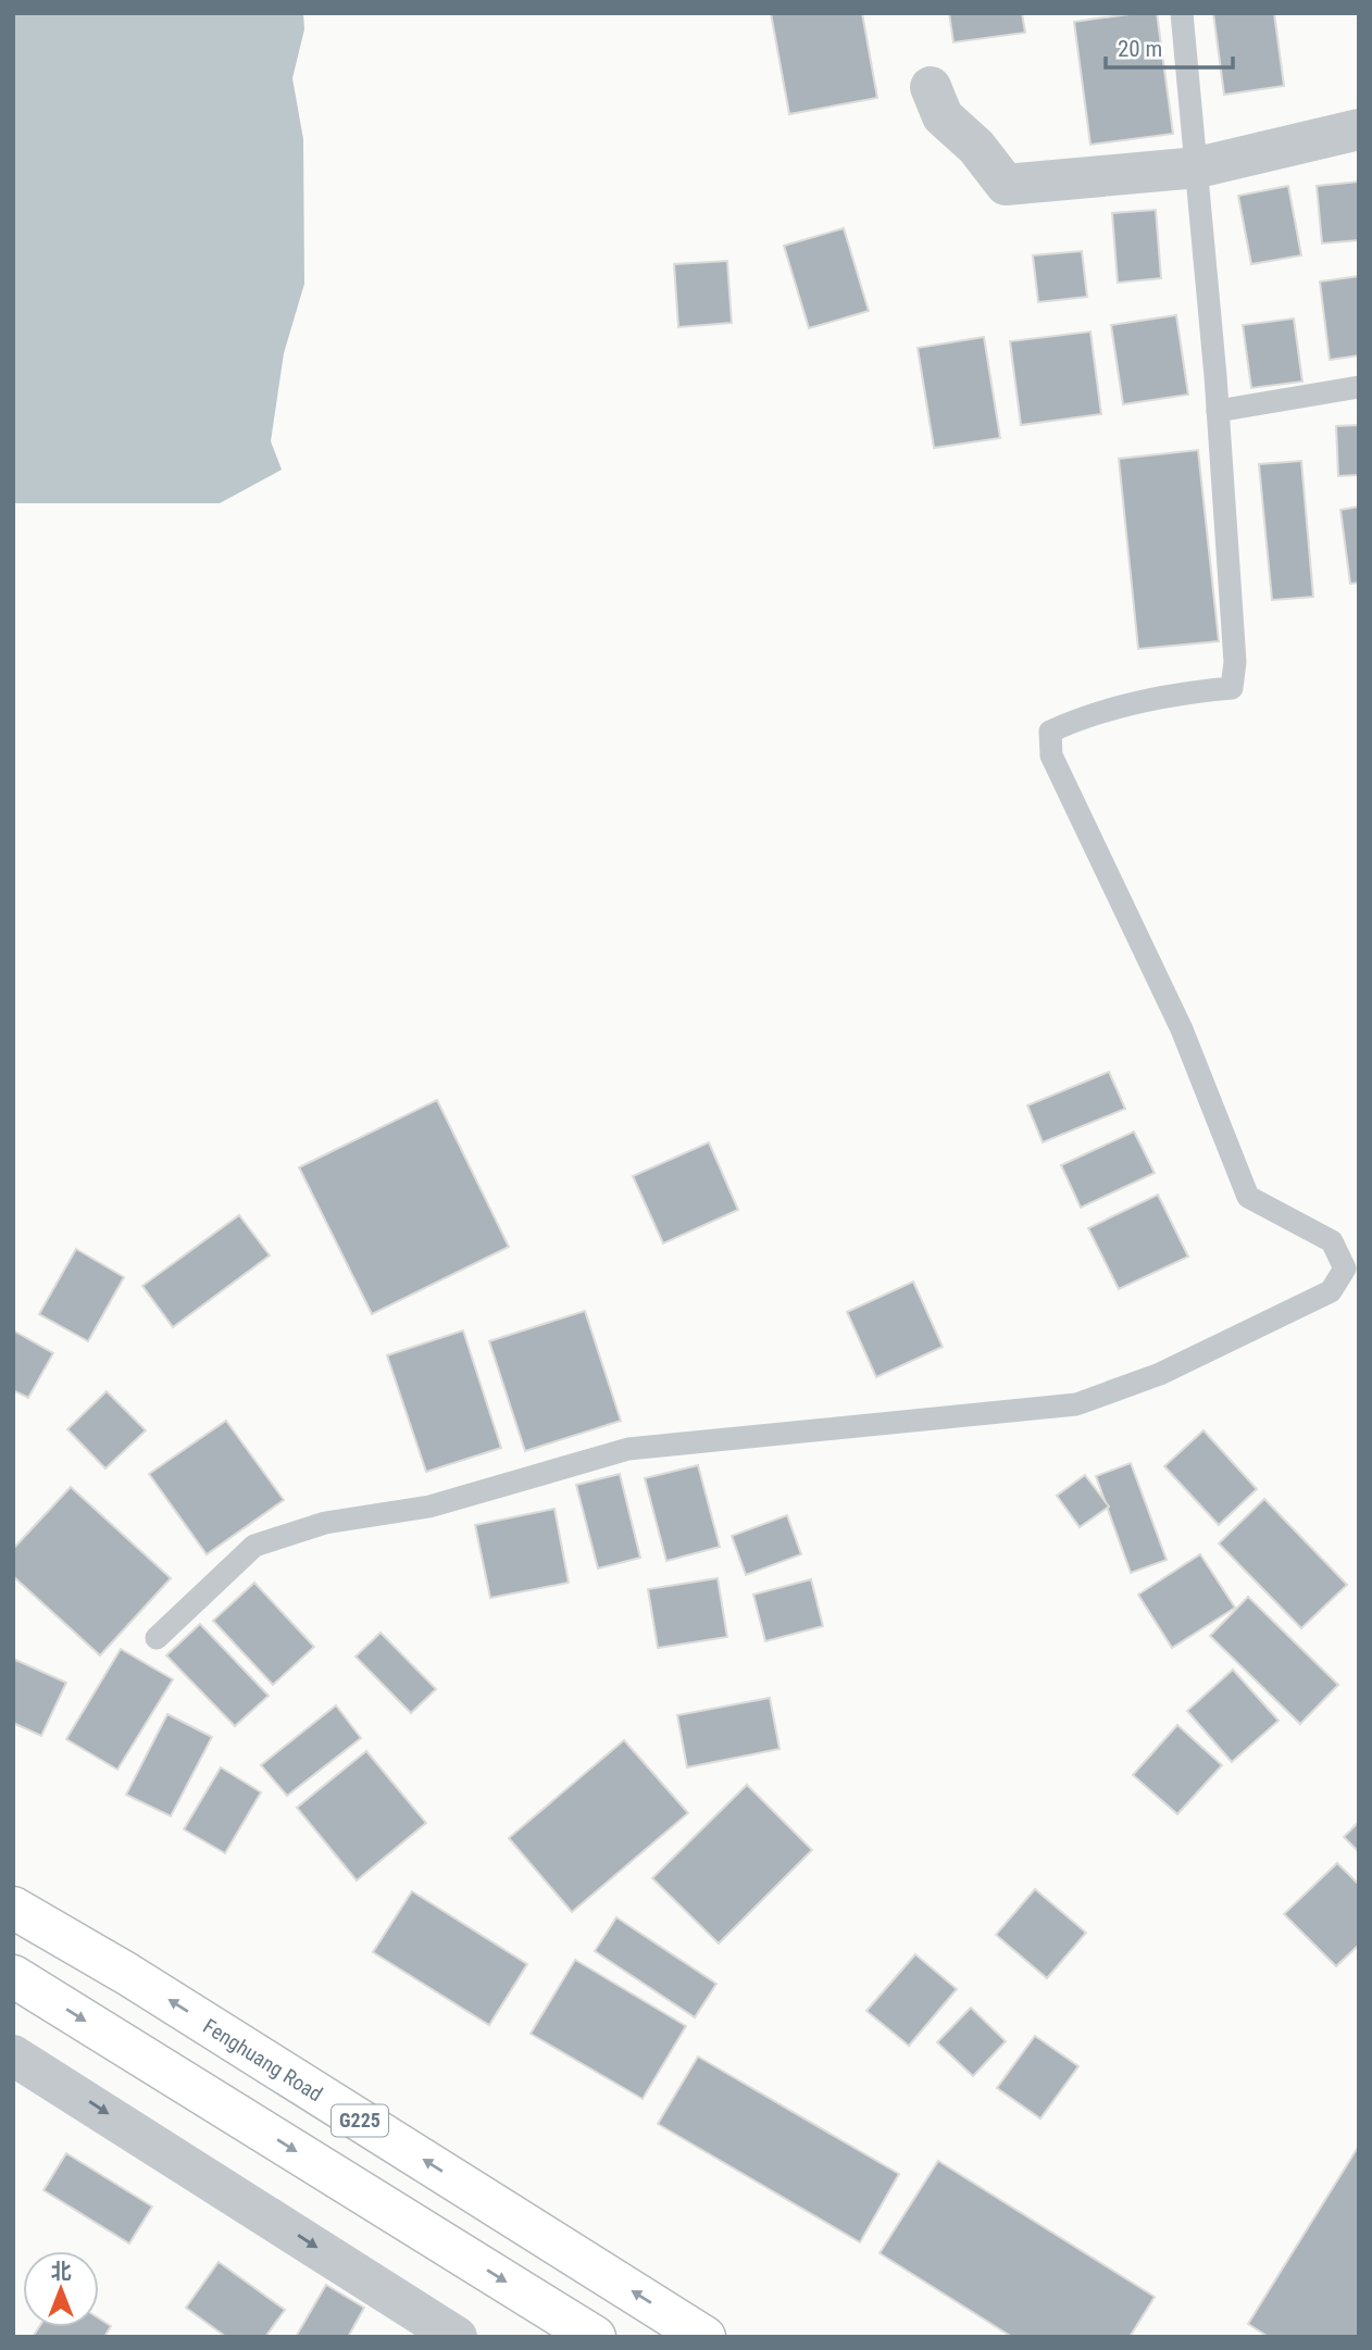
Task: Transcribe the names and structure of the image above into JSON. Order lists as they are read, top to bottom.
{
  "streets": {
    "highway": ["Fenghuang Road", "G225"]
  },
  "scale_bar": "20 m",
  "north": "top"
}
